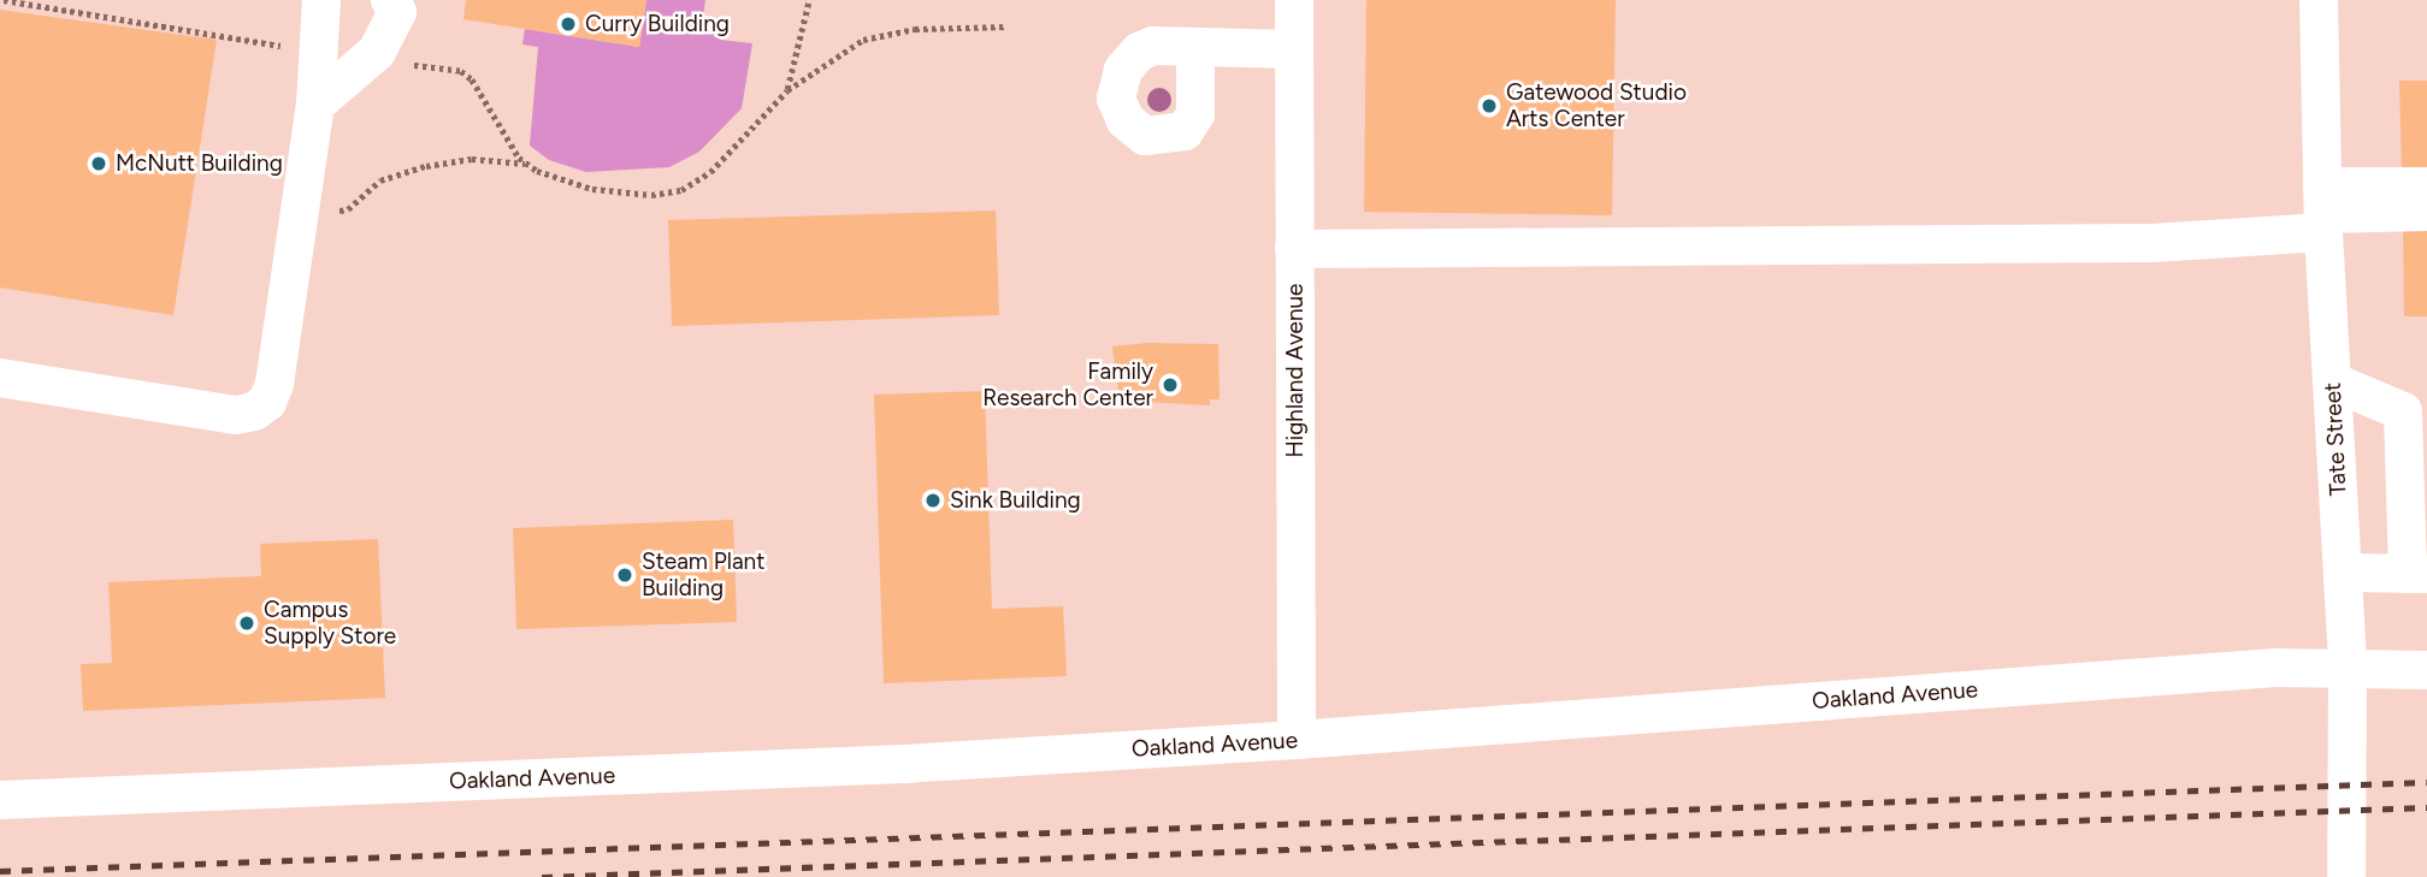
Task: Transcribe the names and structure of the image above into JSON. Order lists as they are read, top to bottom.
{
  "streets": {
    "street": ["Highland Avenue", "Tate Street", "Oakland Avenue"]
  },
  "crossings": [
    ["Highland Avenue", "Oakland Avenue"],
    ["Tate Street", "Oakland Avenue"]
  ],
  "places": [
    "Curry Building",
    "Gatewood Studio Arts Center",
    "McNutt Building",
    "Family Research Center",
    "Sink Building",
    "Steam Plant Building",
    "Campus Supply Store"
  ]
}
